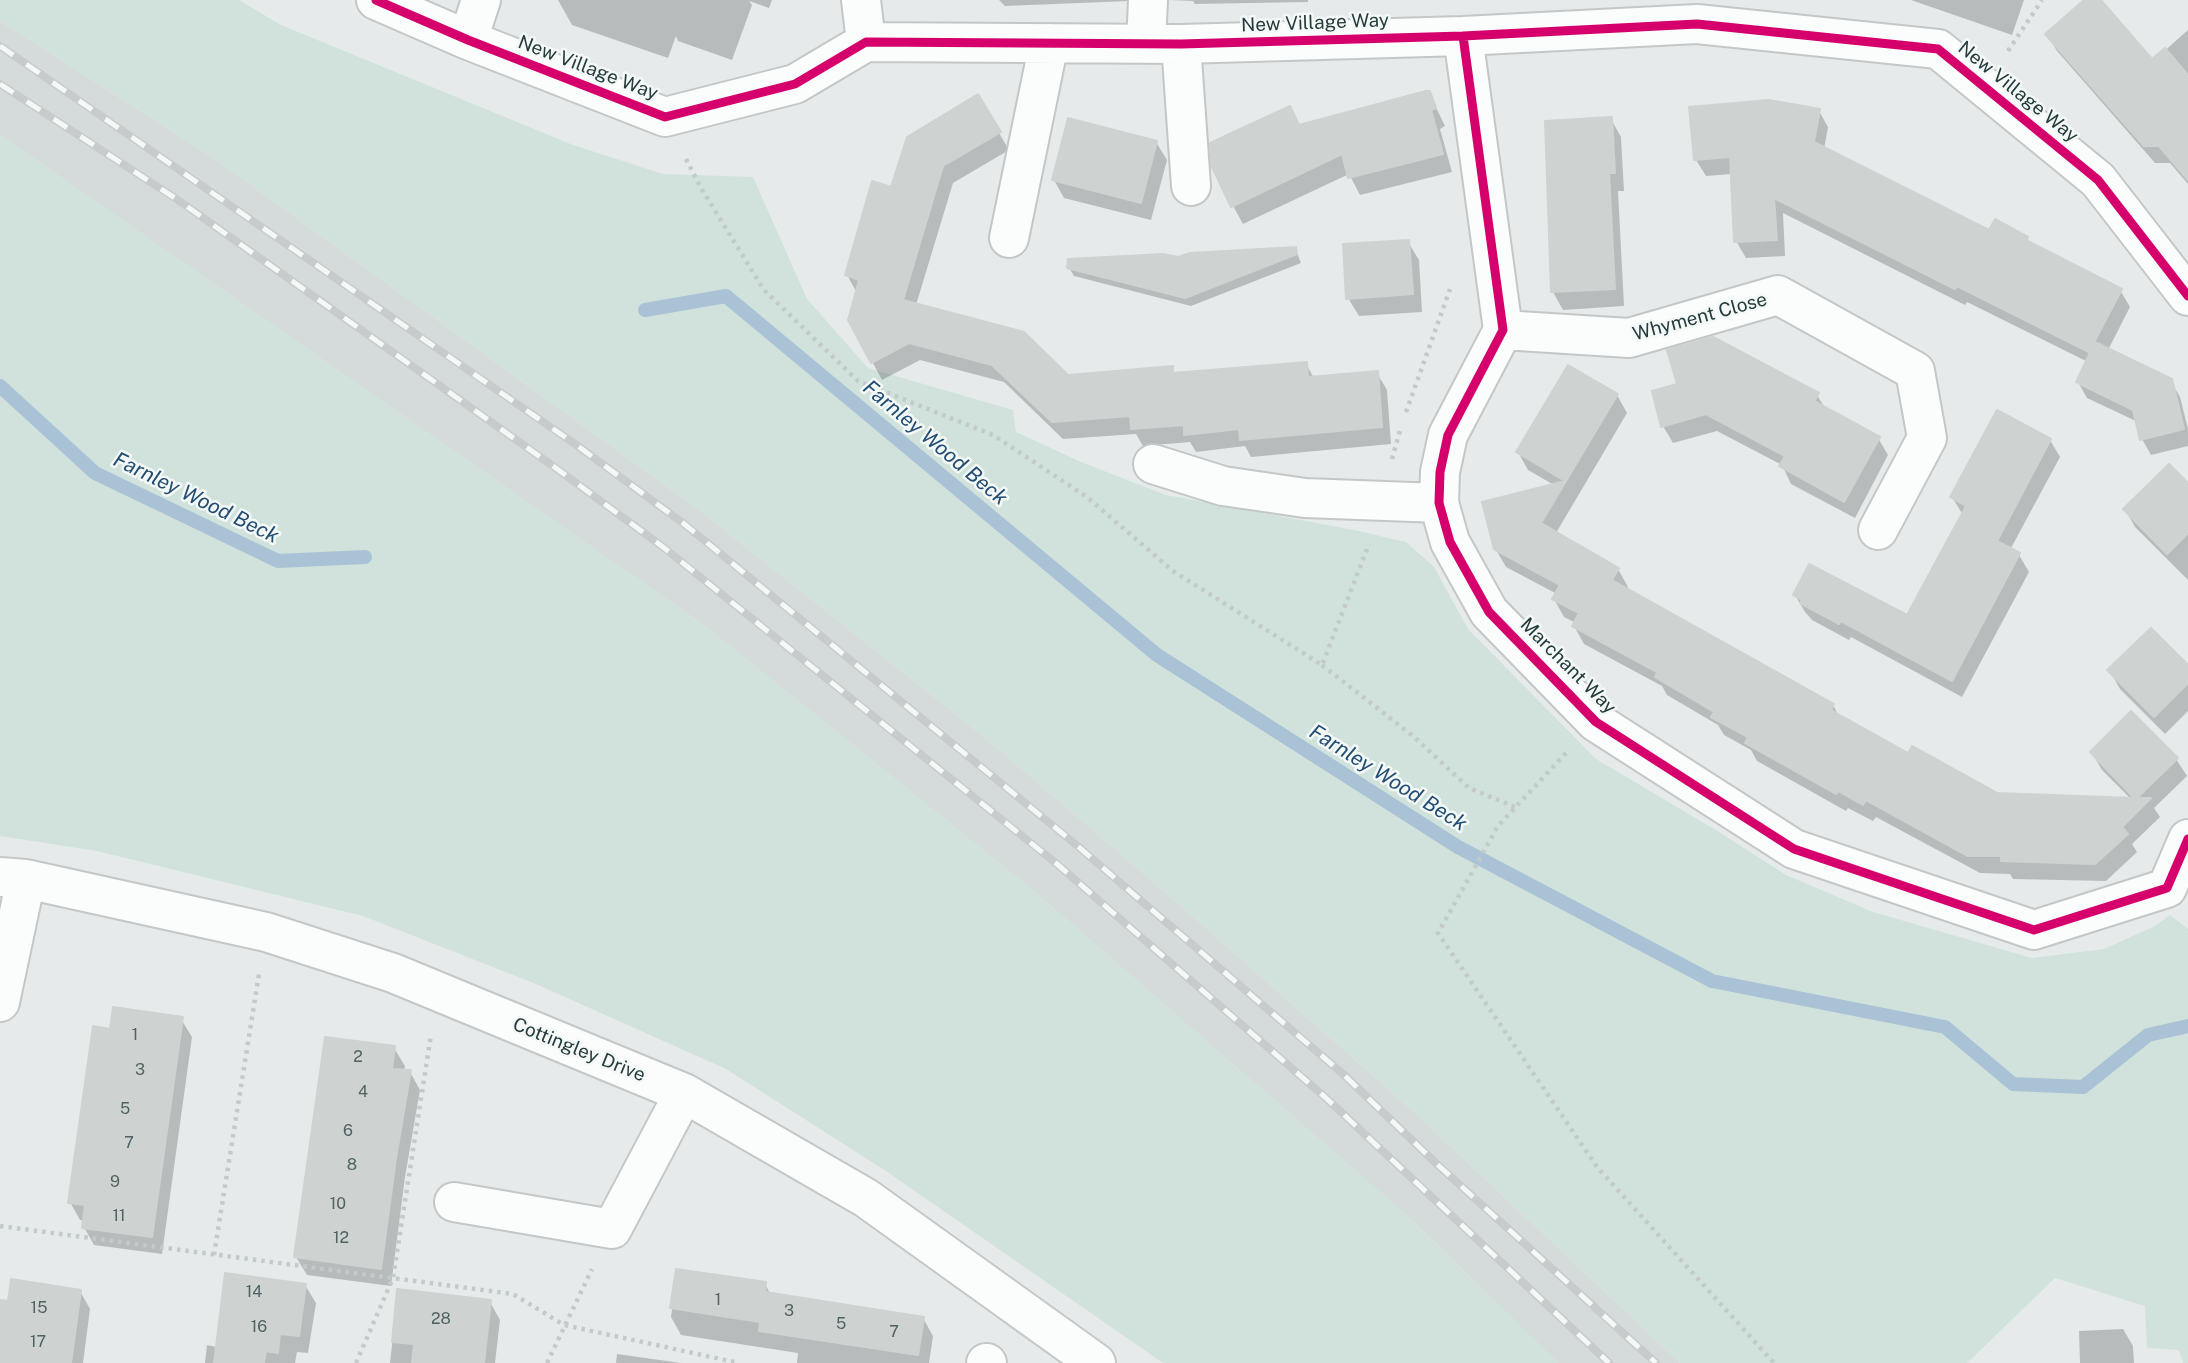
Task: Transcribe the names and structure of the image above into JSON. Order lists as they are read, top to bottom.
{
  "streets": {
    "street": [
      "New Village Way",
      "Whyment Close",
      "Marchant Way",
      "Cottingley Drive"
    ]
  },
  "crossings": [
    ["Whyment Close", "Marchant Way"]
  ],
  "water": ["Farnley Wood Beck"],
  "house_numbers": [
    "1",
    "2",
    "3",
    "4",
    "5",
    "6",
    "7",
    "8",
    "9",
    "10",
    "11",
    "12",
    "14",
    "1",
    "15",
    "3",
    "28",
    "5",
    "16",
    "7",
    "17"
  ]
}
